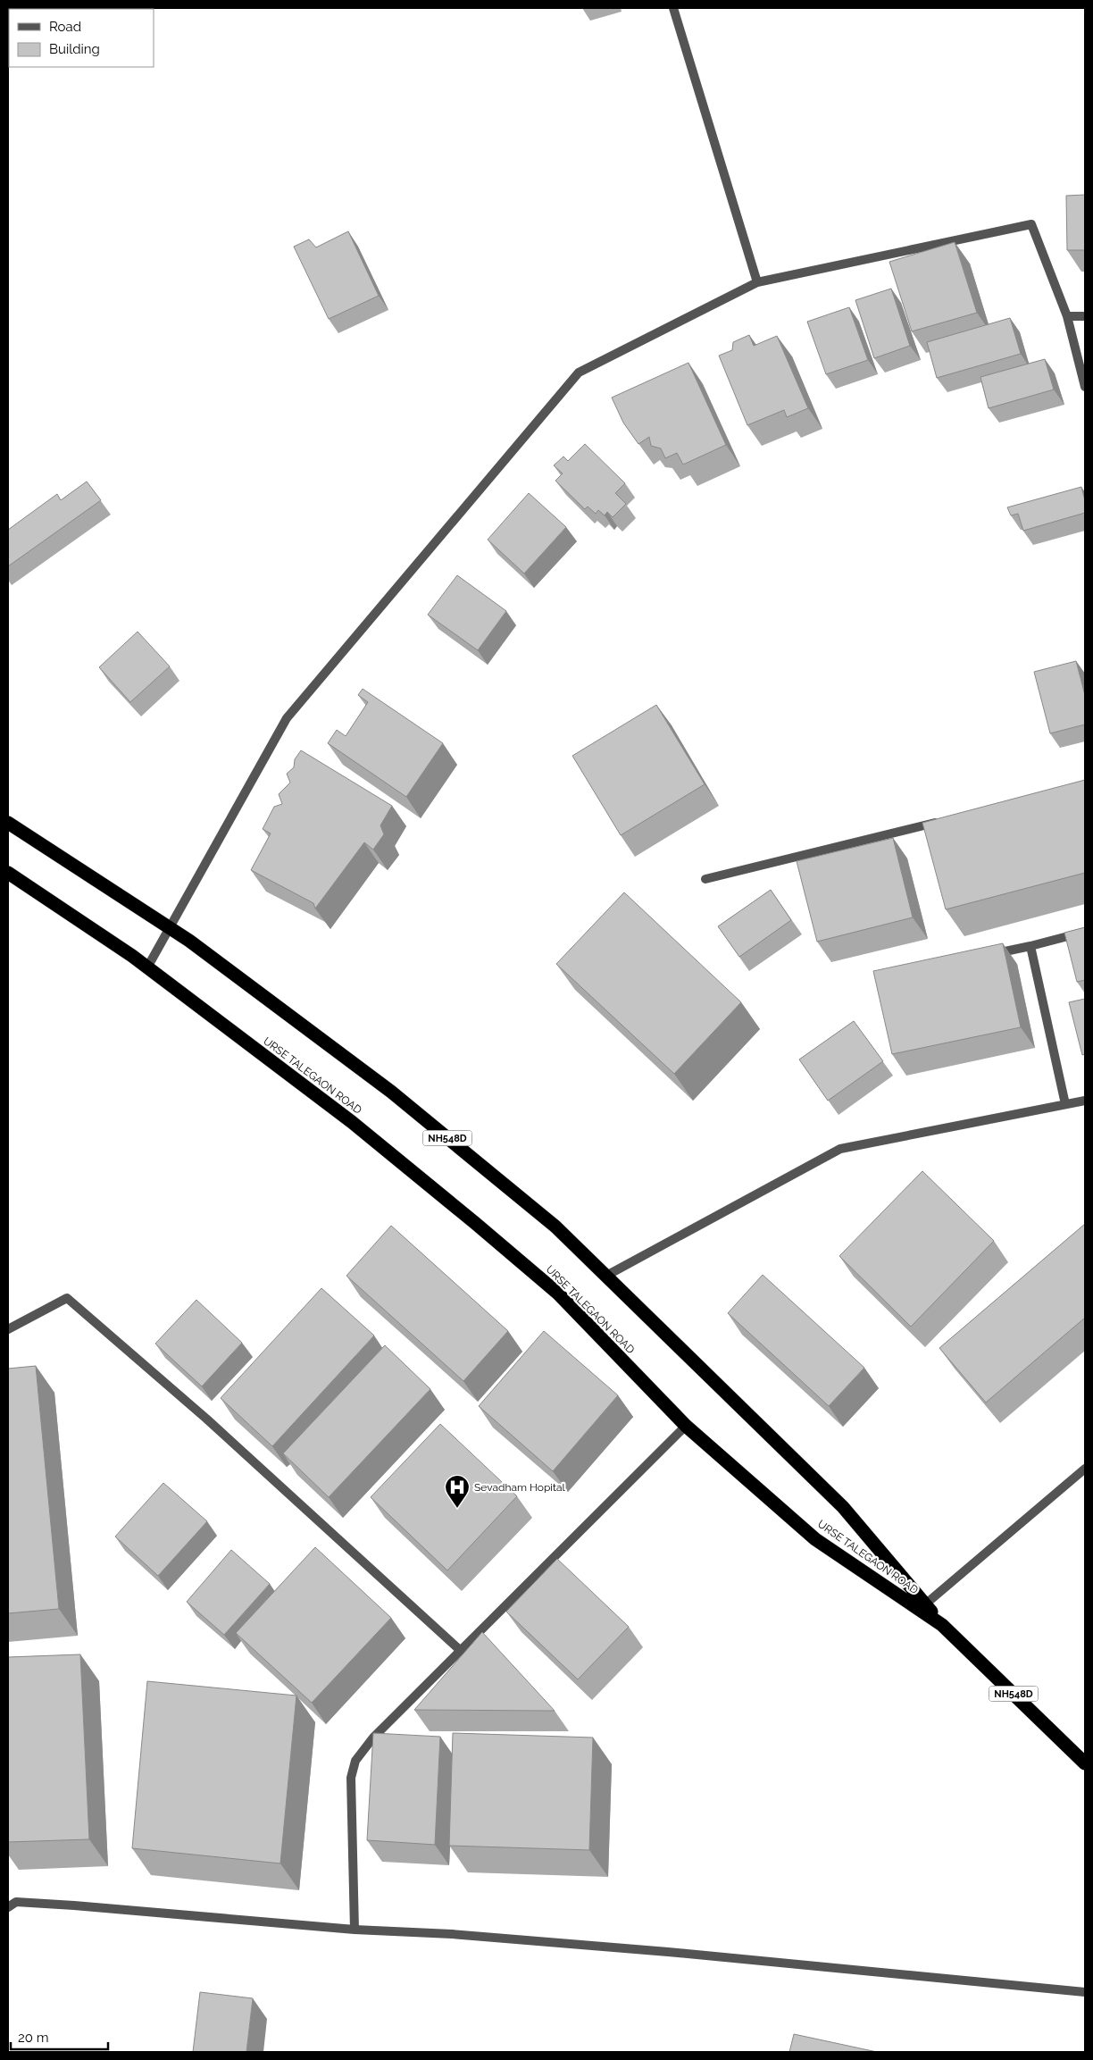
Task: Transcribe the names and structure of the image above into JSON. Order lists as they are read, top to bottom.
{
  "streets": {
    "highway": ["URSE TALEGAON ROAD", "NH548D"]
  },
  "crossings": [
    ["URSE TALEGAON ROAD", "NH548D"]
  ],
  "places": {
    "hospital": ["Sevadham Hopital"]
  },
  "legend": ["Road", "Building"],
  "scale_bar": "20 m"
}
